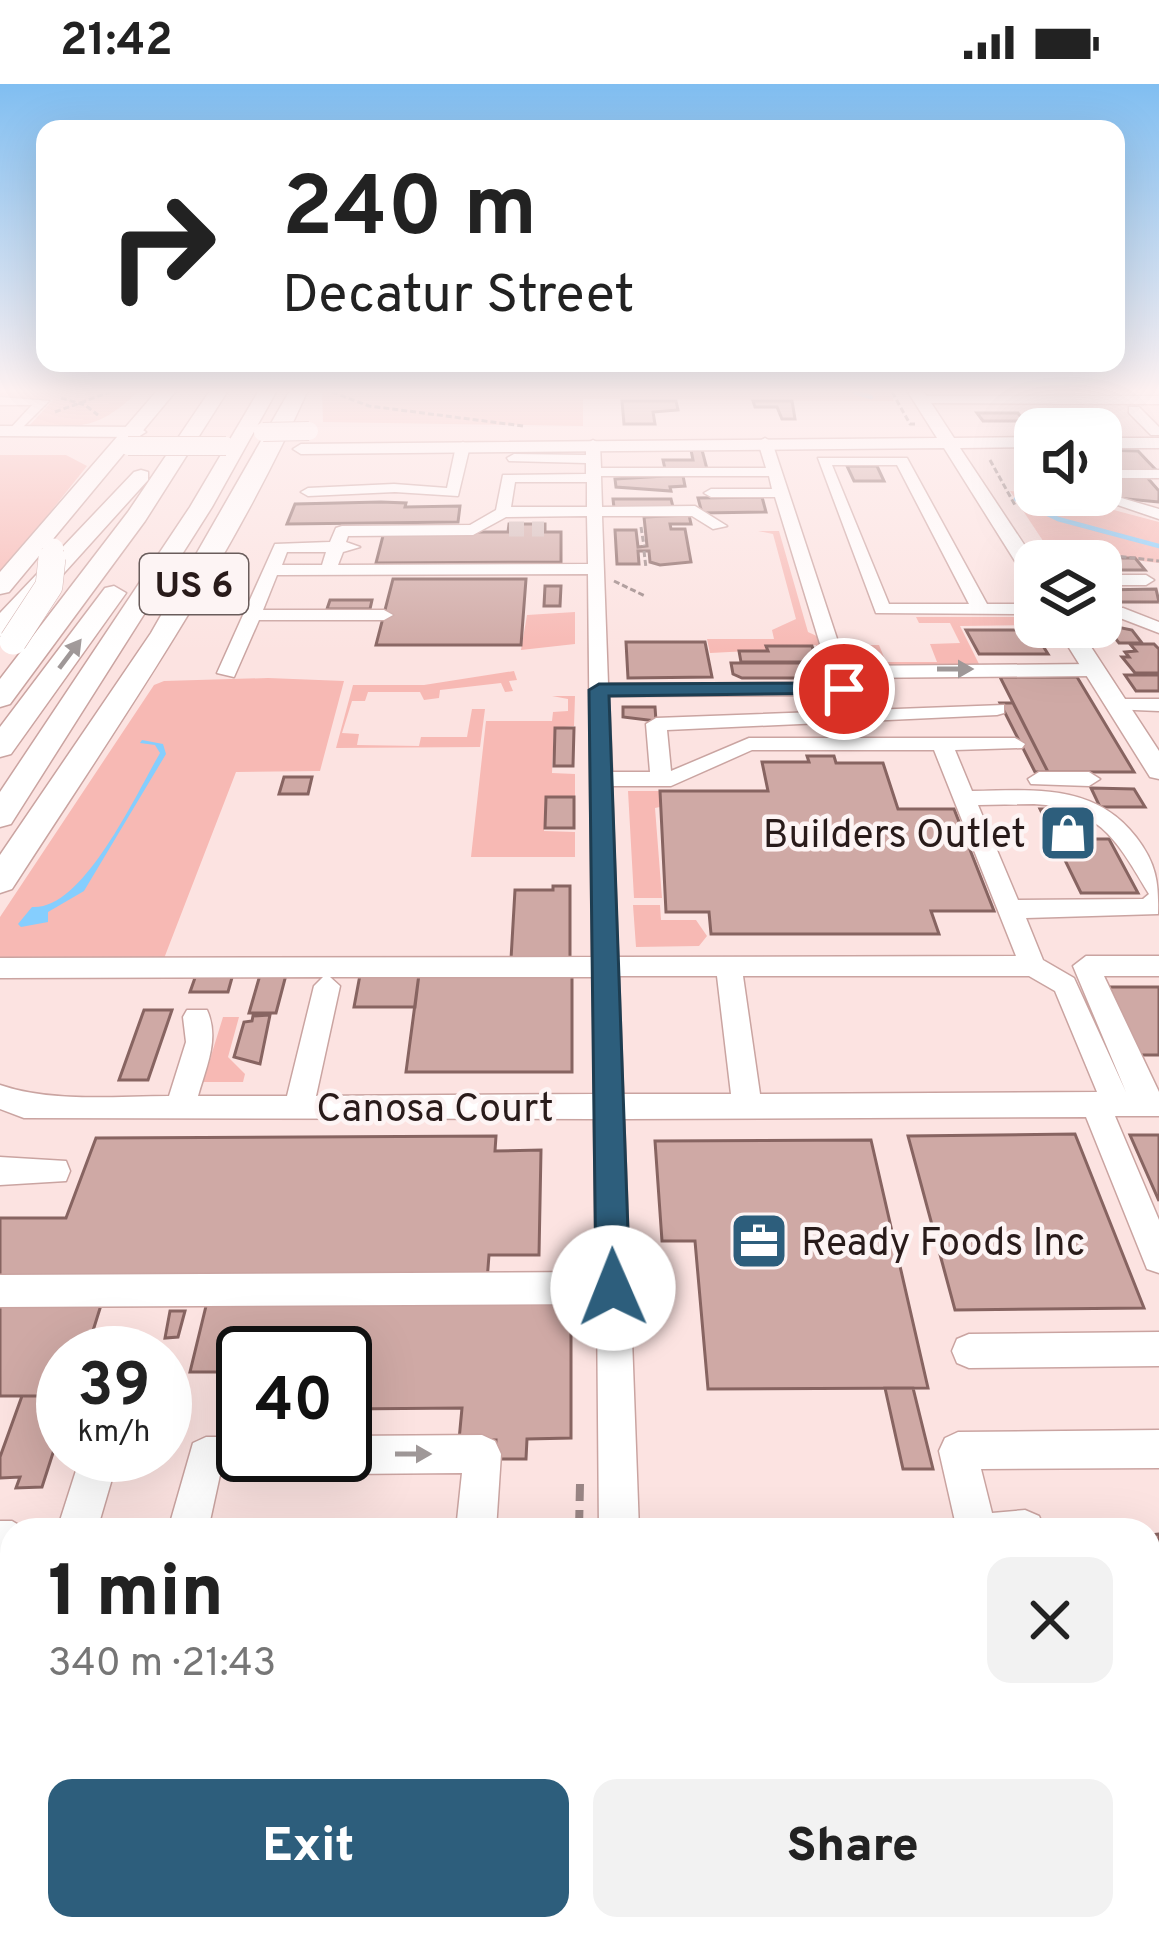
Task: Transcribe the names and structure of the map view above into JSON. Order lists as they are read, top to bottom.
{
  "streets": {
    "highway": ["US 6"],
    "street": ["Canosa Court"]
  },
  "places": {
    "shop": ["Builders Outlet"],
    "office": ["Ready Foods Inc"]
  },
  "page": {
    "status": "21:42",
    "turn": ["240 m", "Decatur Street"],
    "speed": "39 km/h",
    "limit": "40",
    "heading": ["1 min", "340 m · 21:43"],
    "buttons": ["Exit", "Share"]
  }
}
